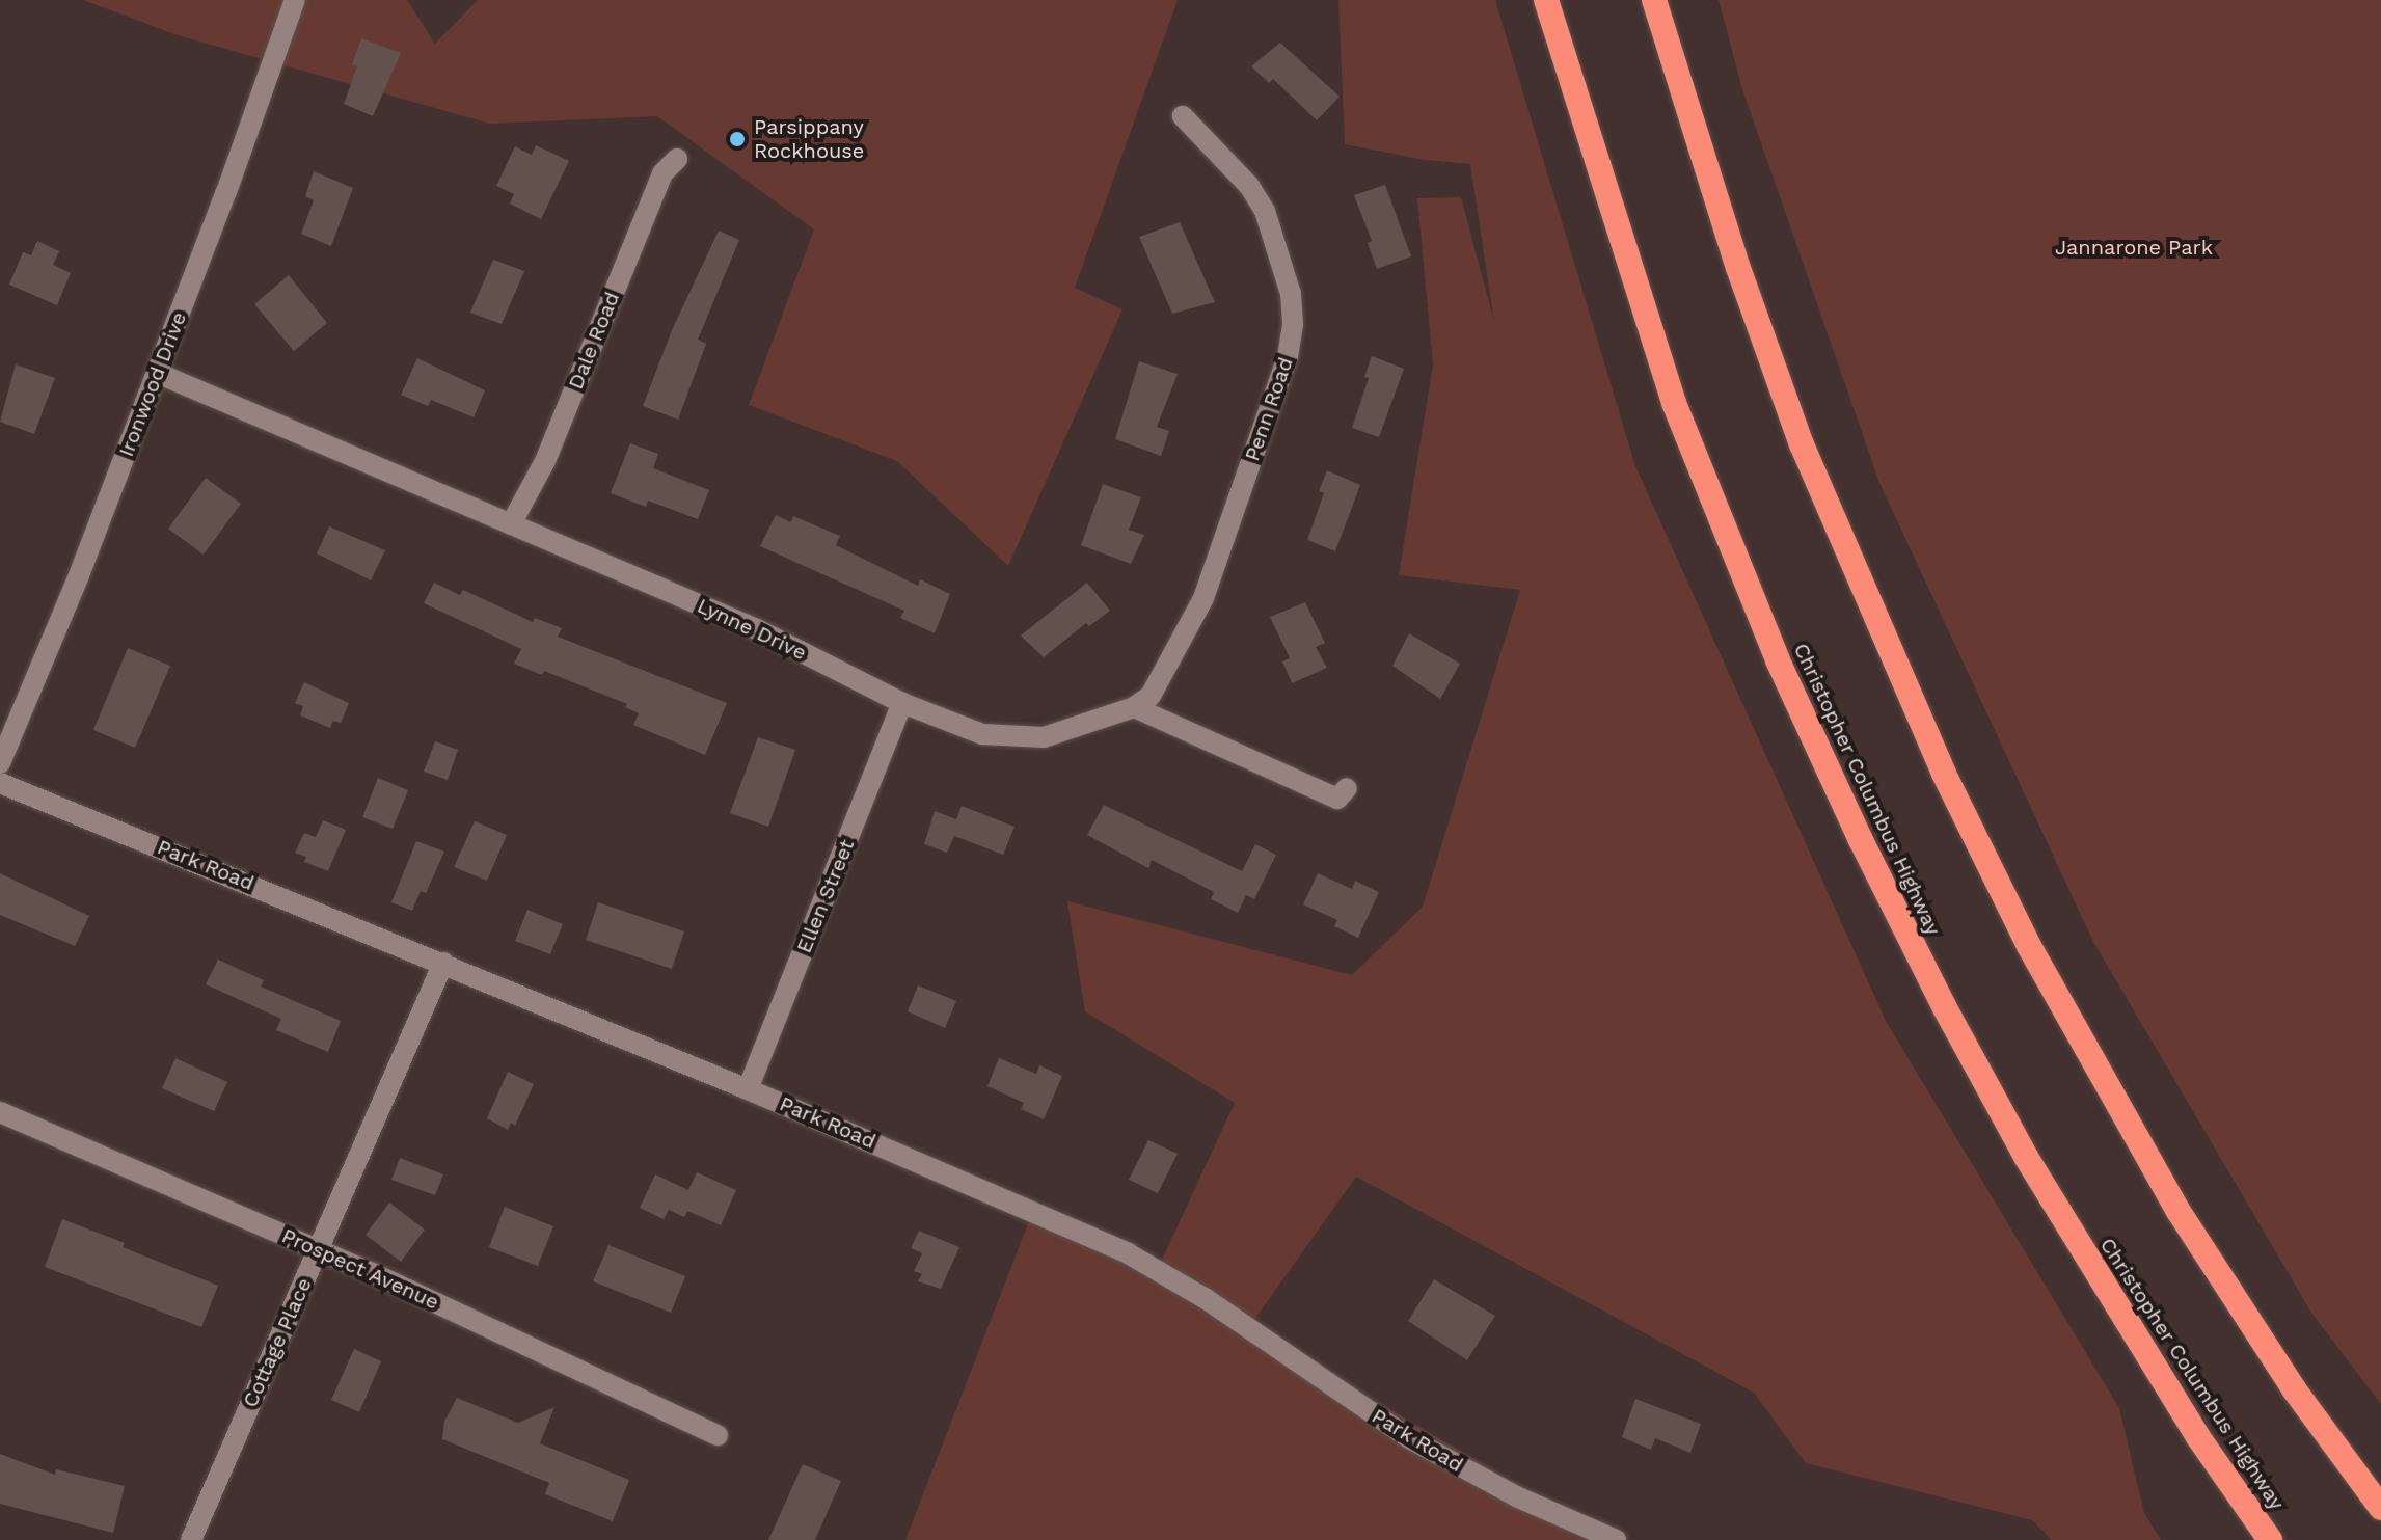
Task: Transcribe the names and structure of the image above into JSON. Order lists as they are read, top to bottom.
{
  "streets": {
    "highway": ["Christopher Columbus Highway"],
    "street": [
      "Dale Road",
      "Ironwood Drive",
      "Penn Road",
      "Lynne Drive",
      "Park Road",
      "Ellen Street",
      "Prospect Avenue",
      "Cottage Place"
    ]
  },
  "crossings": [
    ["Dale Road", "Lynne Drive"],
    ["Ironwood Drive", "Lynne Drive"],
    ["Penn Road", "Lynne Drive"],
    ["Lynne Drive", "Ellen Street"],
    ["Park Road", "Ellen Street"],
    ["Park Road", "Cottage Place"],
    ["Prospect Avenue", "Cottage Place"]
  ],
  "parks": ["Jannarone Park"],
  "places": ["Parsippany Rockhouse"]
}
